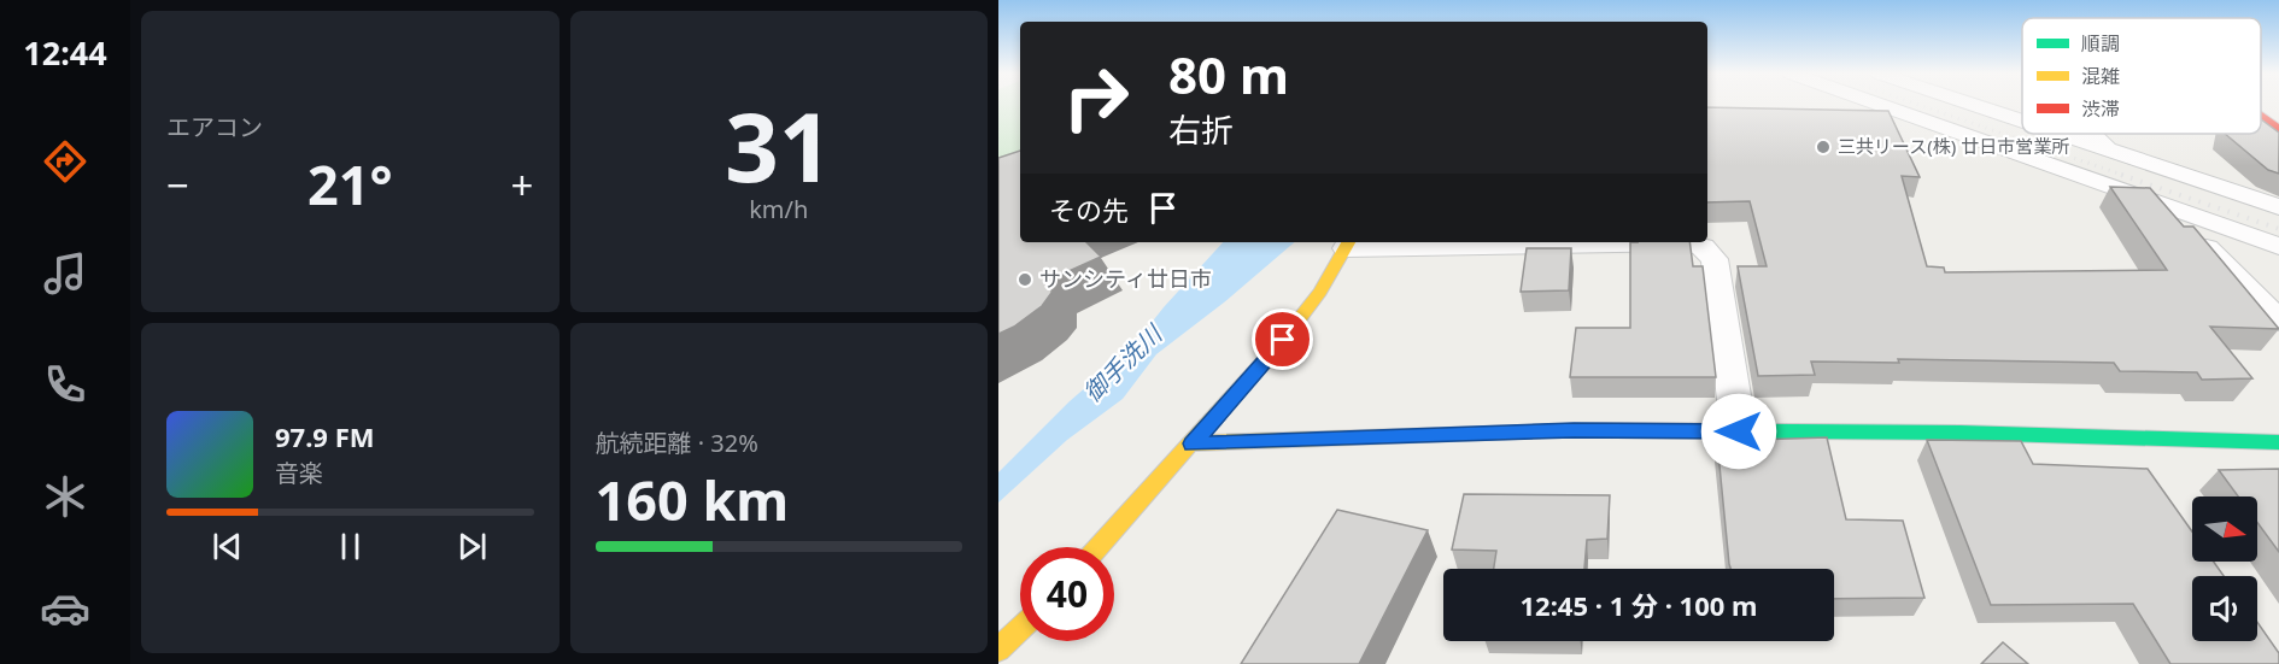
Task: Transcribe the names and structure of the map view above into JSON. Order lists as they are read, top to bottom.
{
  "water": ["御手洗川"],
  "places": ["三共リース(株) 廿日市営業所", "サンシティ廿日市"],
  "legend": ["順調", "混雑", "渋滞"],
  "north": "right",
  "page": {
    "tabs": "12:44",
    "tile": [
      "エアコン",
      ["31", "km/h"],
      ["航続距離 · 32%", "160 km"]
    ],
    "turn": ["80 m", "右折"],
    "heat": ["−", "21°", "+"],
    "then": "その先",
    "song": ["97.9 FM", "音楽"],
    "limit": "40",
    "trip": "12:45 · 1 分 · 100 m"
  }
}
